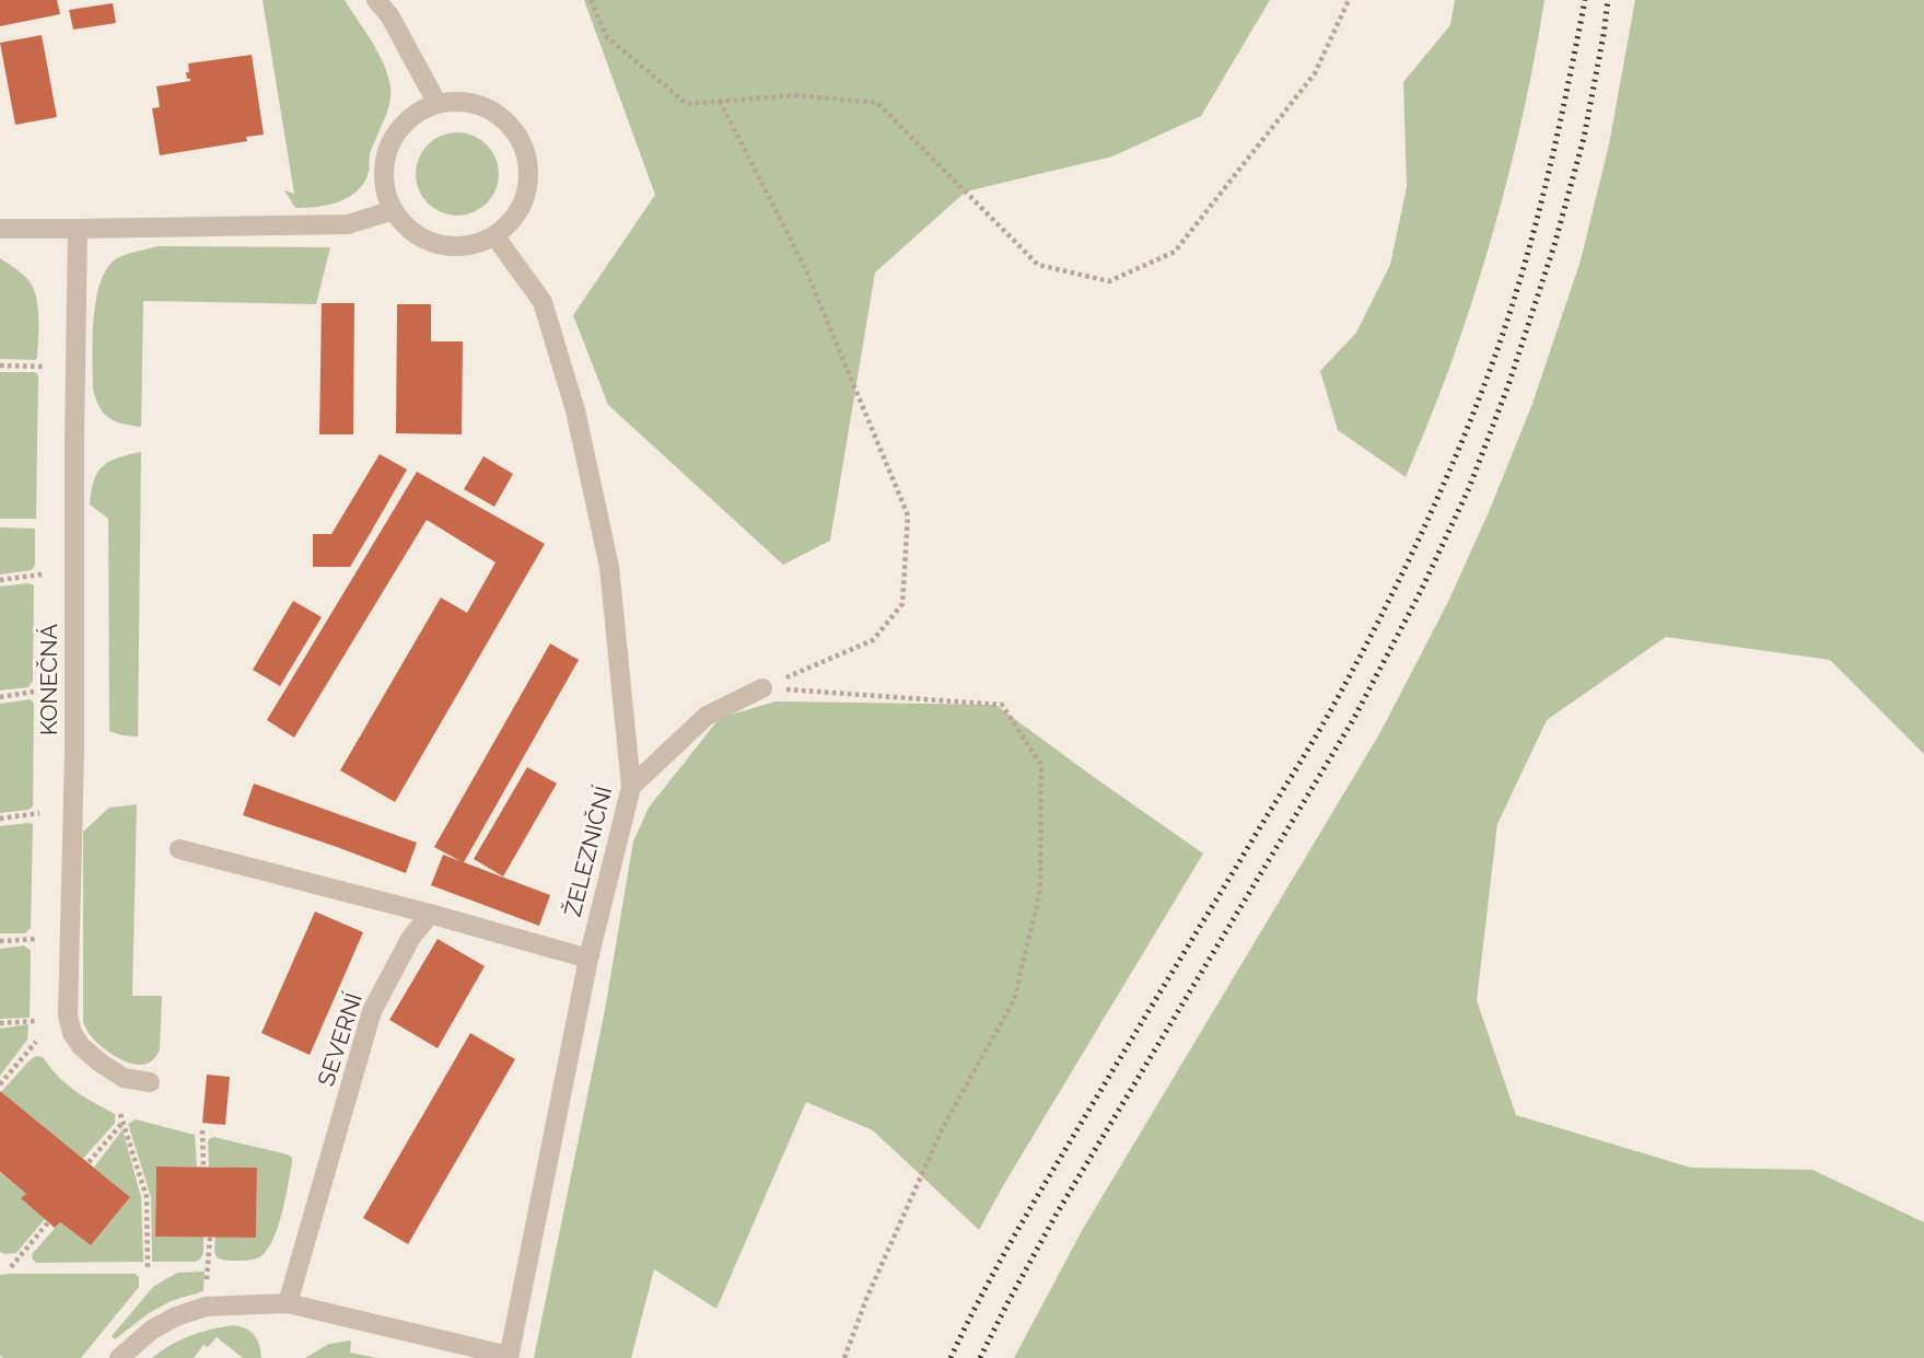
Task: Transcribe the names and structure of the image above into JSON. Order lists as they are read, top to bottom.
{
  "streets": {
    "street": ["KONEČNÁ", "ŽELEZNIČNÍ", "SEVERNÍ"]
  }
}
